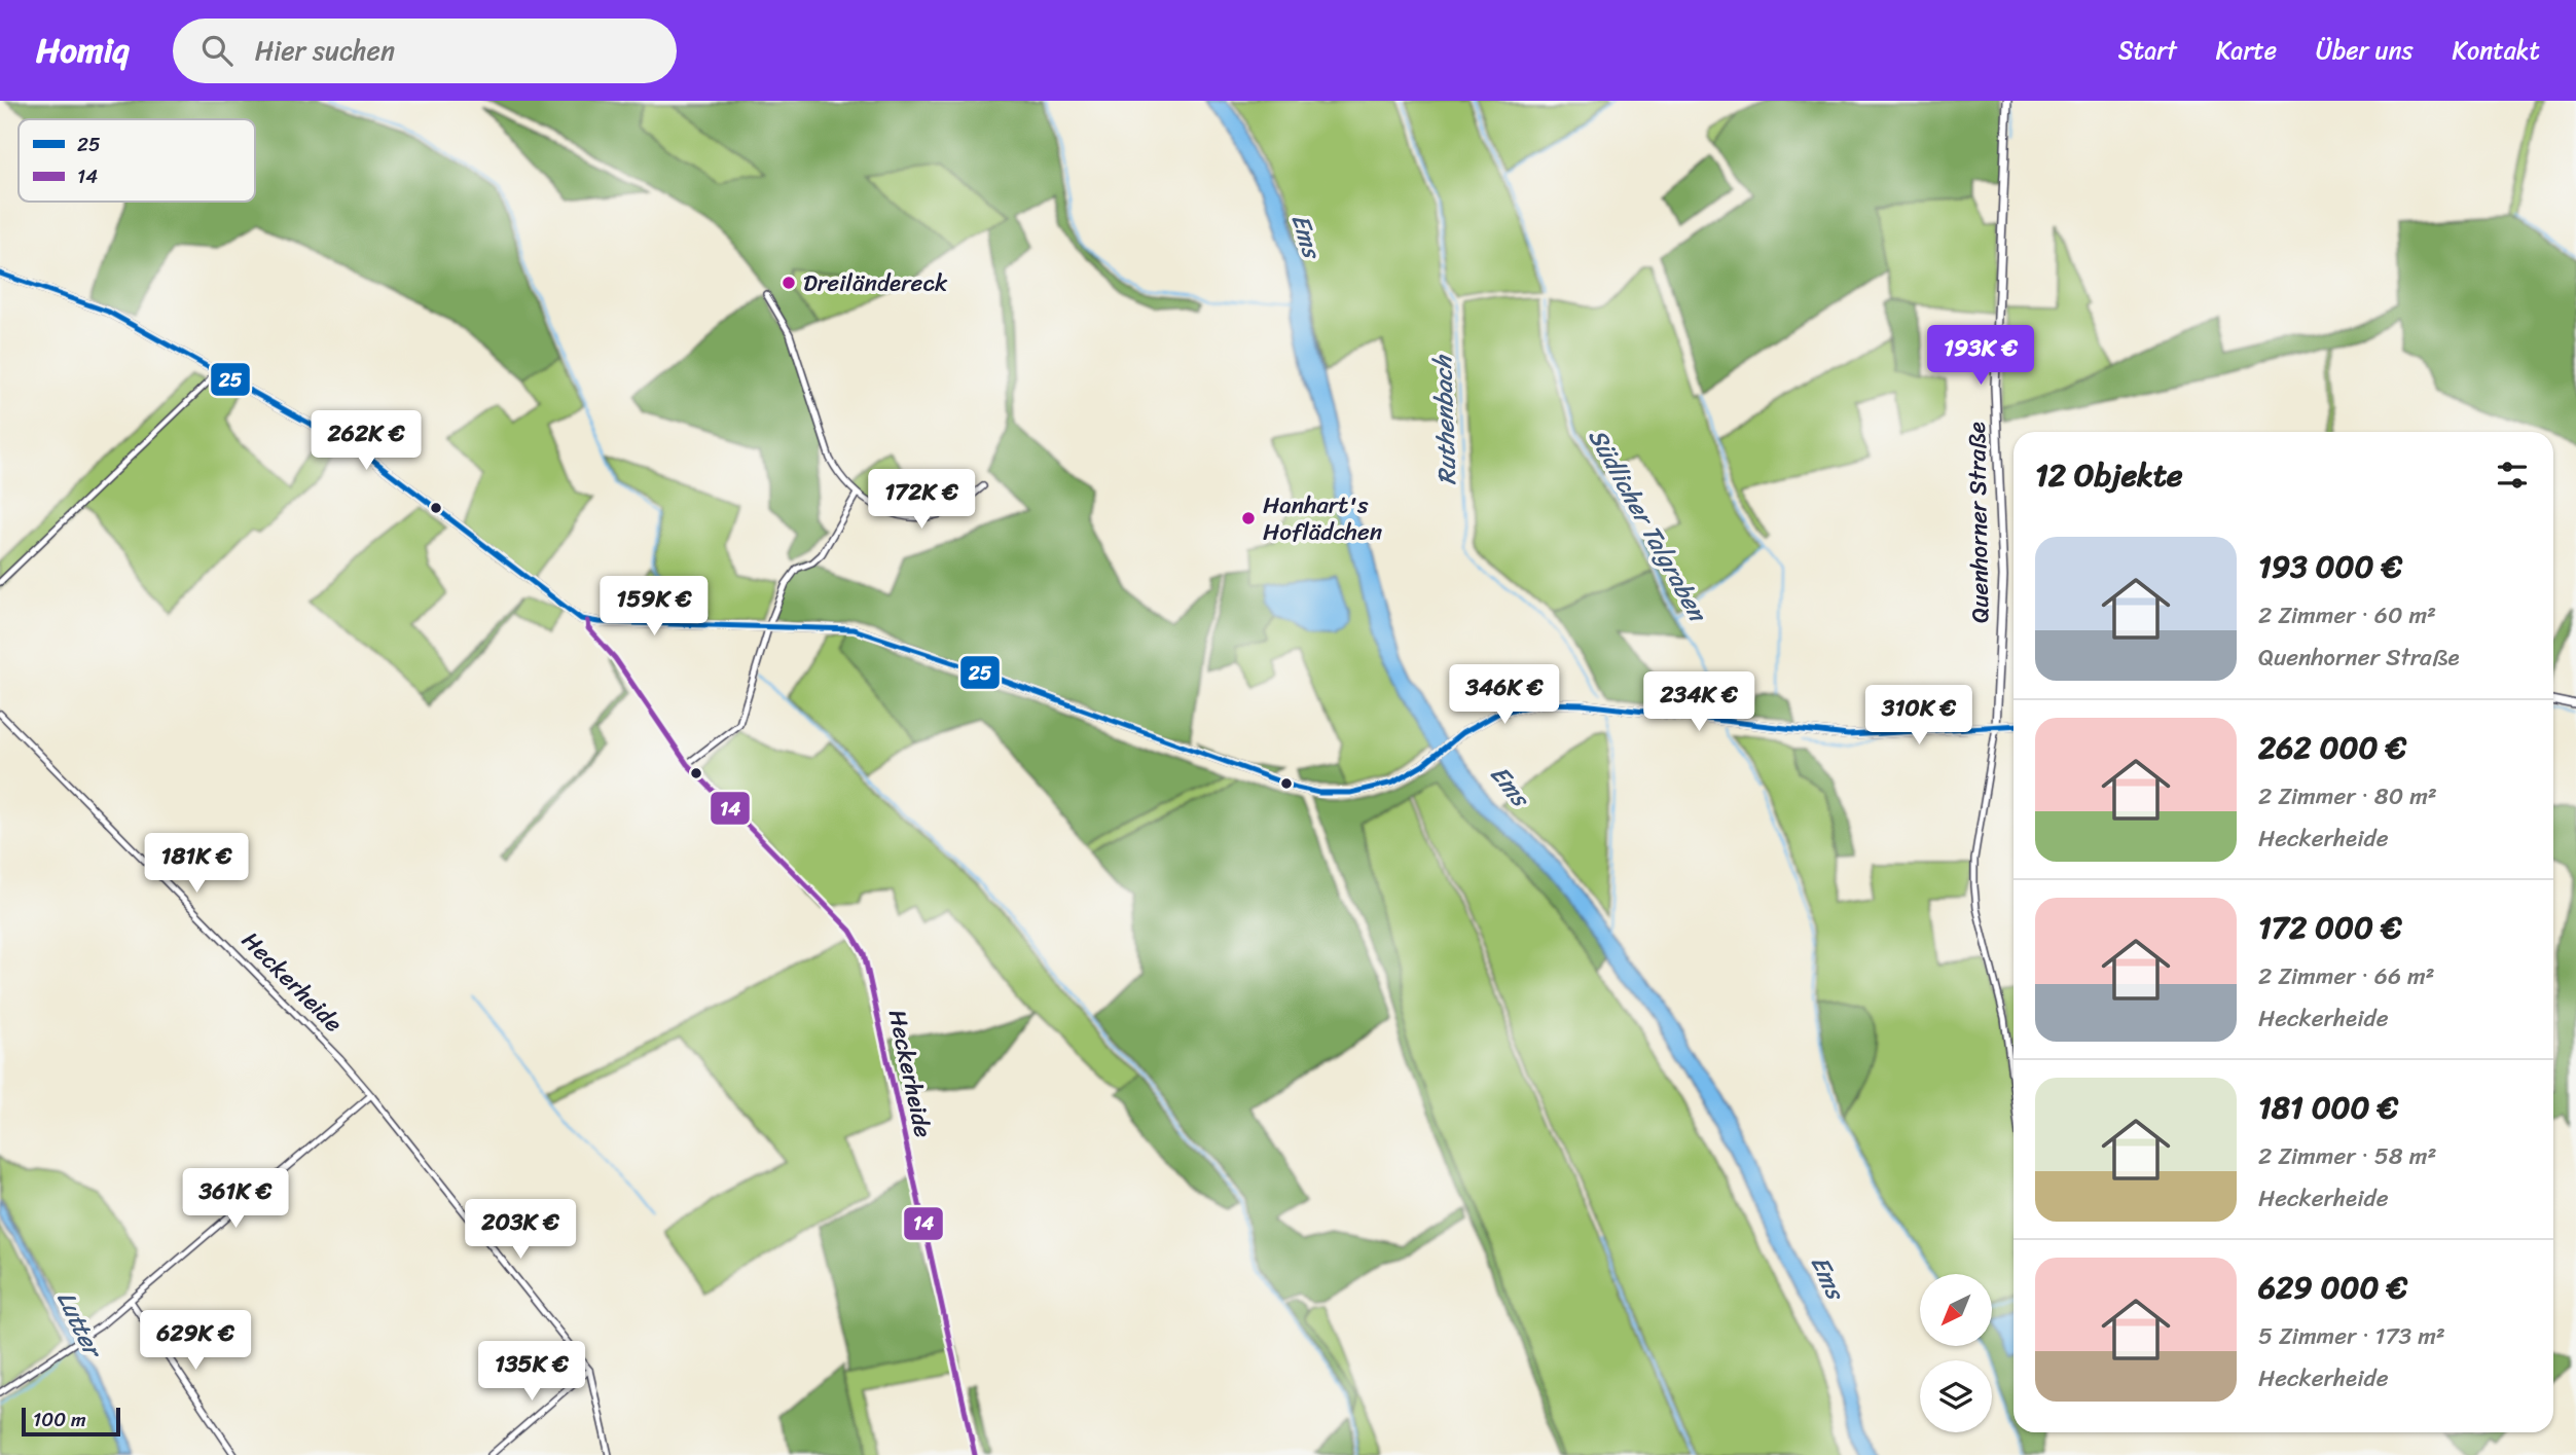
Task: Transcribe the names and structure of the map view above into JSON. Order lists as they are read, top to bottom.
{
  "streets": {
    "main road": ["Quenhorner Straße", "Heckerheide"]
  },
  "crossings": [
    ["Quenhorner Straße", "Heckerheide"]
  ],
  "water": [
    "Ems",
    "Ruthenbach",
    "Südlicher Talgraben",
    "Lutter"
  ],
  "places": ["Dreiländereck", "Hanhart's Hoflädchen"],
  "lines": ["transit line 25", "transit line 14"],
  "legend": ["25", "14"],
  "scale_bar": "100 m",
  "north": "bottom left",
  "page": {
    "header": "Homiq",
    "search": "Hier suchen",
    "nav": [
      "Start",
      "Karte",
      "Über uns",
      "Kontakt"
    ],
    "price": [
      "193K €",
      "262K €",
      "172K €",
      "159K €",
      "346K €",
      "234K €",
      "310K €",
      "181K €",
      "361K €",
      "203K €",
      "629K €",
      "135K €"
    ],
    "heading": "12 Objekte",
    "list": [
      {
        "name": "193 000 €",
        "note": "2 Zimmer · 60 m² · Quenhorner Straße"
      },
      {
        "name": "262 000 €",
        "note": "2 Zimmer · 80 m² · Heckerheide"
      },
      {
        "name": "172 000 €",
        "note": "2 Zimmer · 66 m² · Heckerheide"
      },
      {
        "name": "181 000 €",
        "note": "2 Zimmer · 58 m² · Heckerheide"
      },
      {
        "name": "629 000 €",
        "note": "5 Zimmer · 173 m² · Heckerheide"
      }
    ],
    "scale": "100 m"
  }
}
